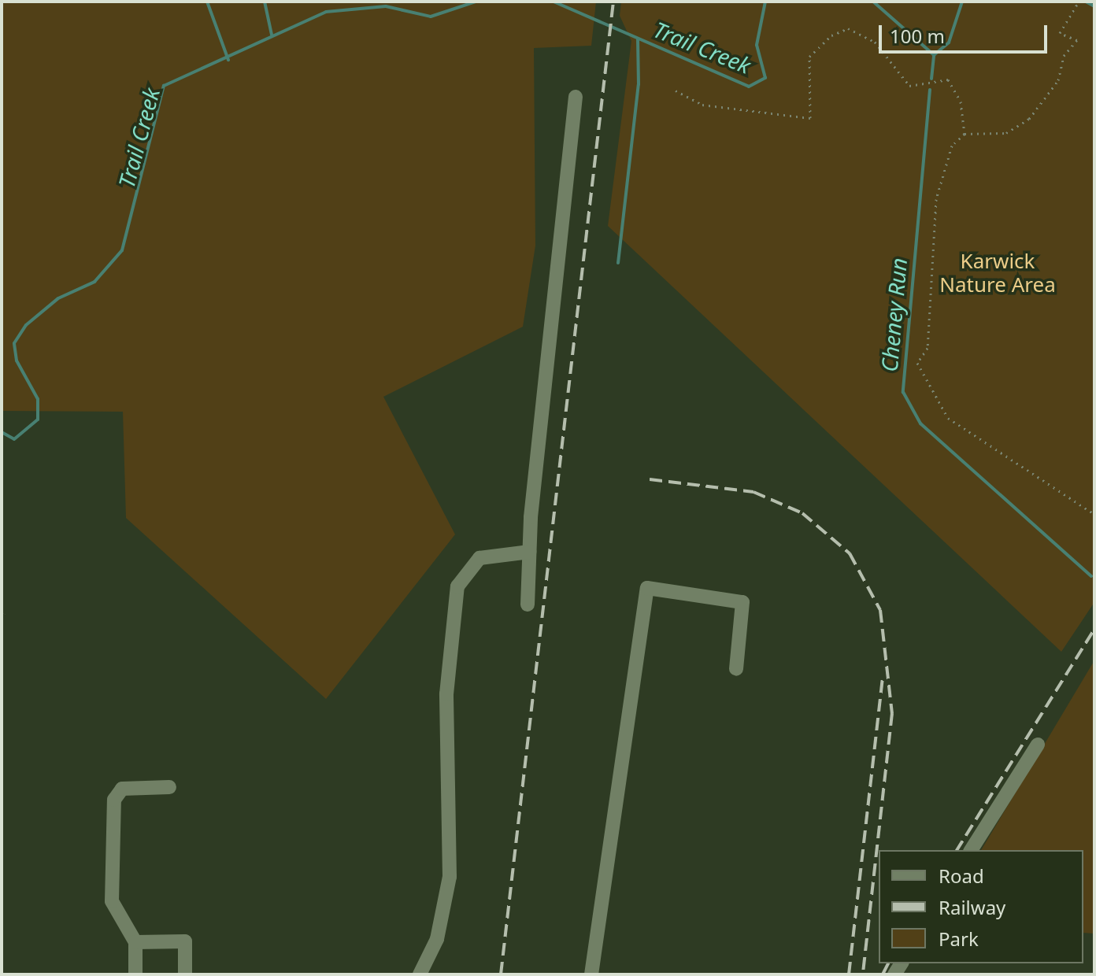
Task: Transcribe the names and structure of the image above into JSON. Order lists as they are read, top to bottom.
{
  "water": ["Trail Creek", "Cheney Run"],
  "parks": ["Karwick Nature Area"],
  "legend": ["Road", "Railway", "Park"],
  "scale_bar": "100 m"
}
